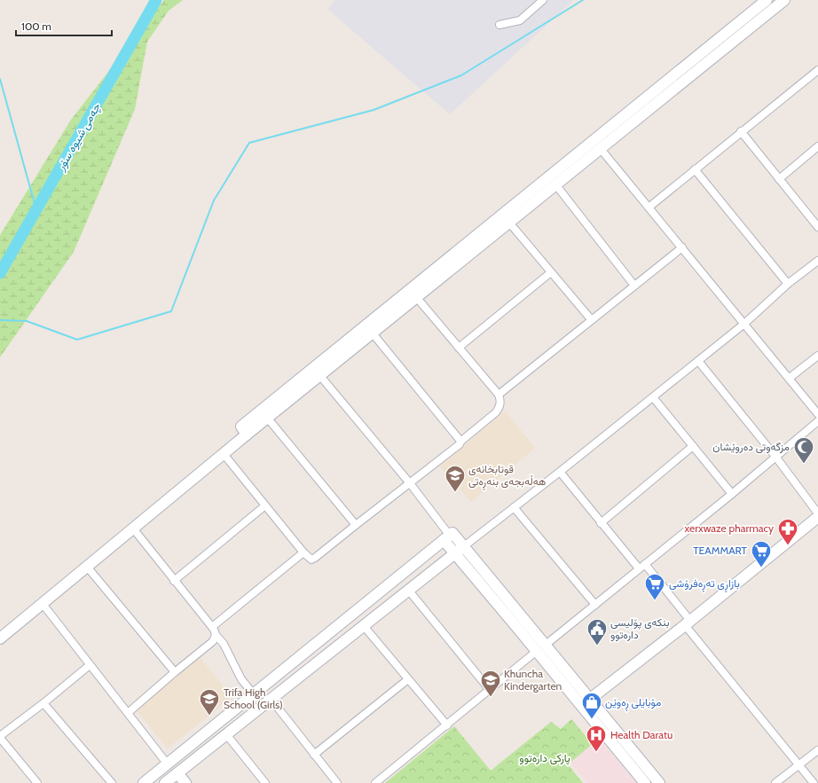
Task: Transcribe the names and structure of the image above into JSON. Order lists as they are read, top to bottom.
{
  "water": ["چەمی شیوە سۆر"],
  "parks": ["پارکی دارەتوو"],
  "places": {
    "mosque": ["مزگەوتی دەروێشان"],
    "school or university": ["قوتابخانەی هەڵەبجەی بنەڕەتی", "Khuncha Kindergarten", "Trifa High School (Girls)"],
    "pharmacy": ["xerxwaze pharmacy"],
    "supermarket": ["TEAMMART", "بازاڕی تەڕەفرۆشی"],
    "public building": ["بنکەی پۆلیسی دارەتوو"],
    "shop": ["مۆبایلی ڕەوێن"],
    "hospital": ["Health Daratu"]
  },
  "scale_bar": "100 m"
}
